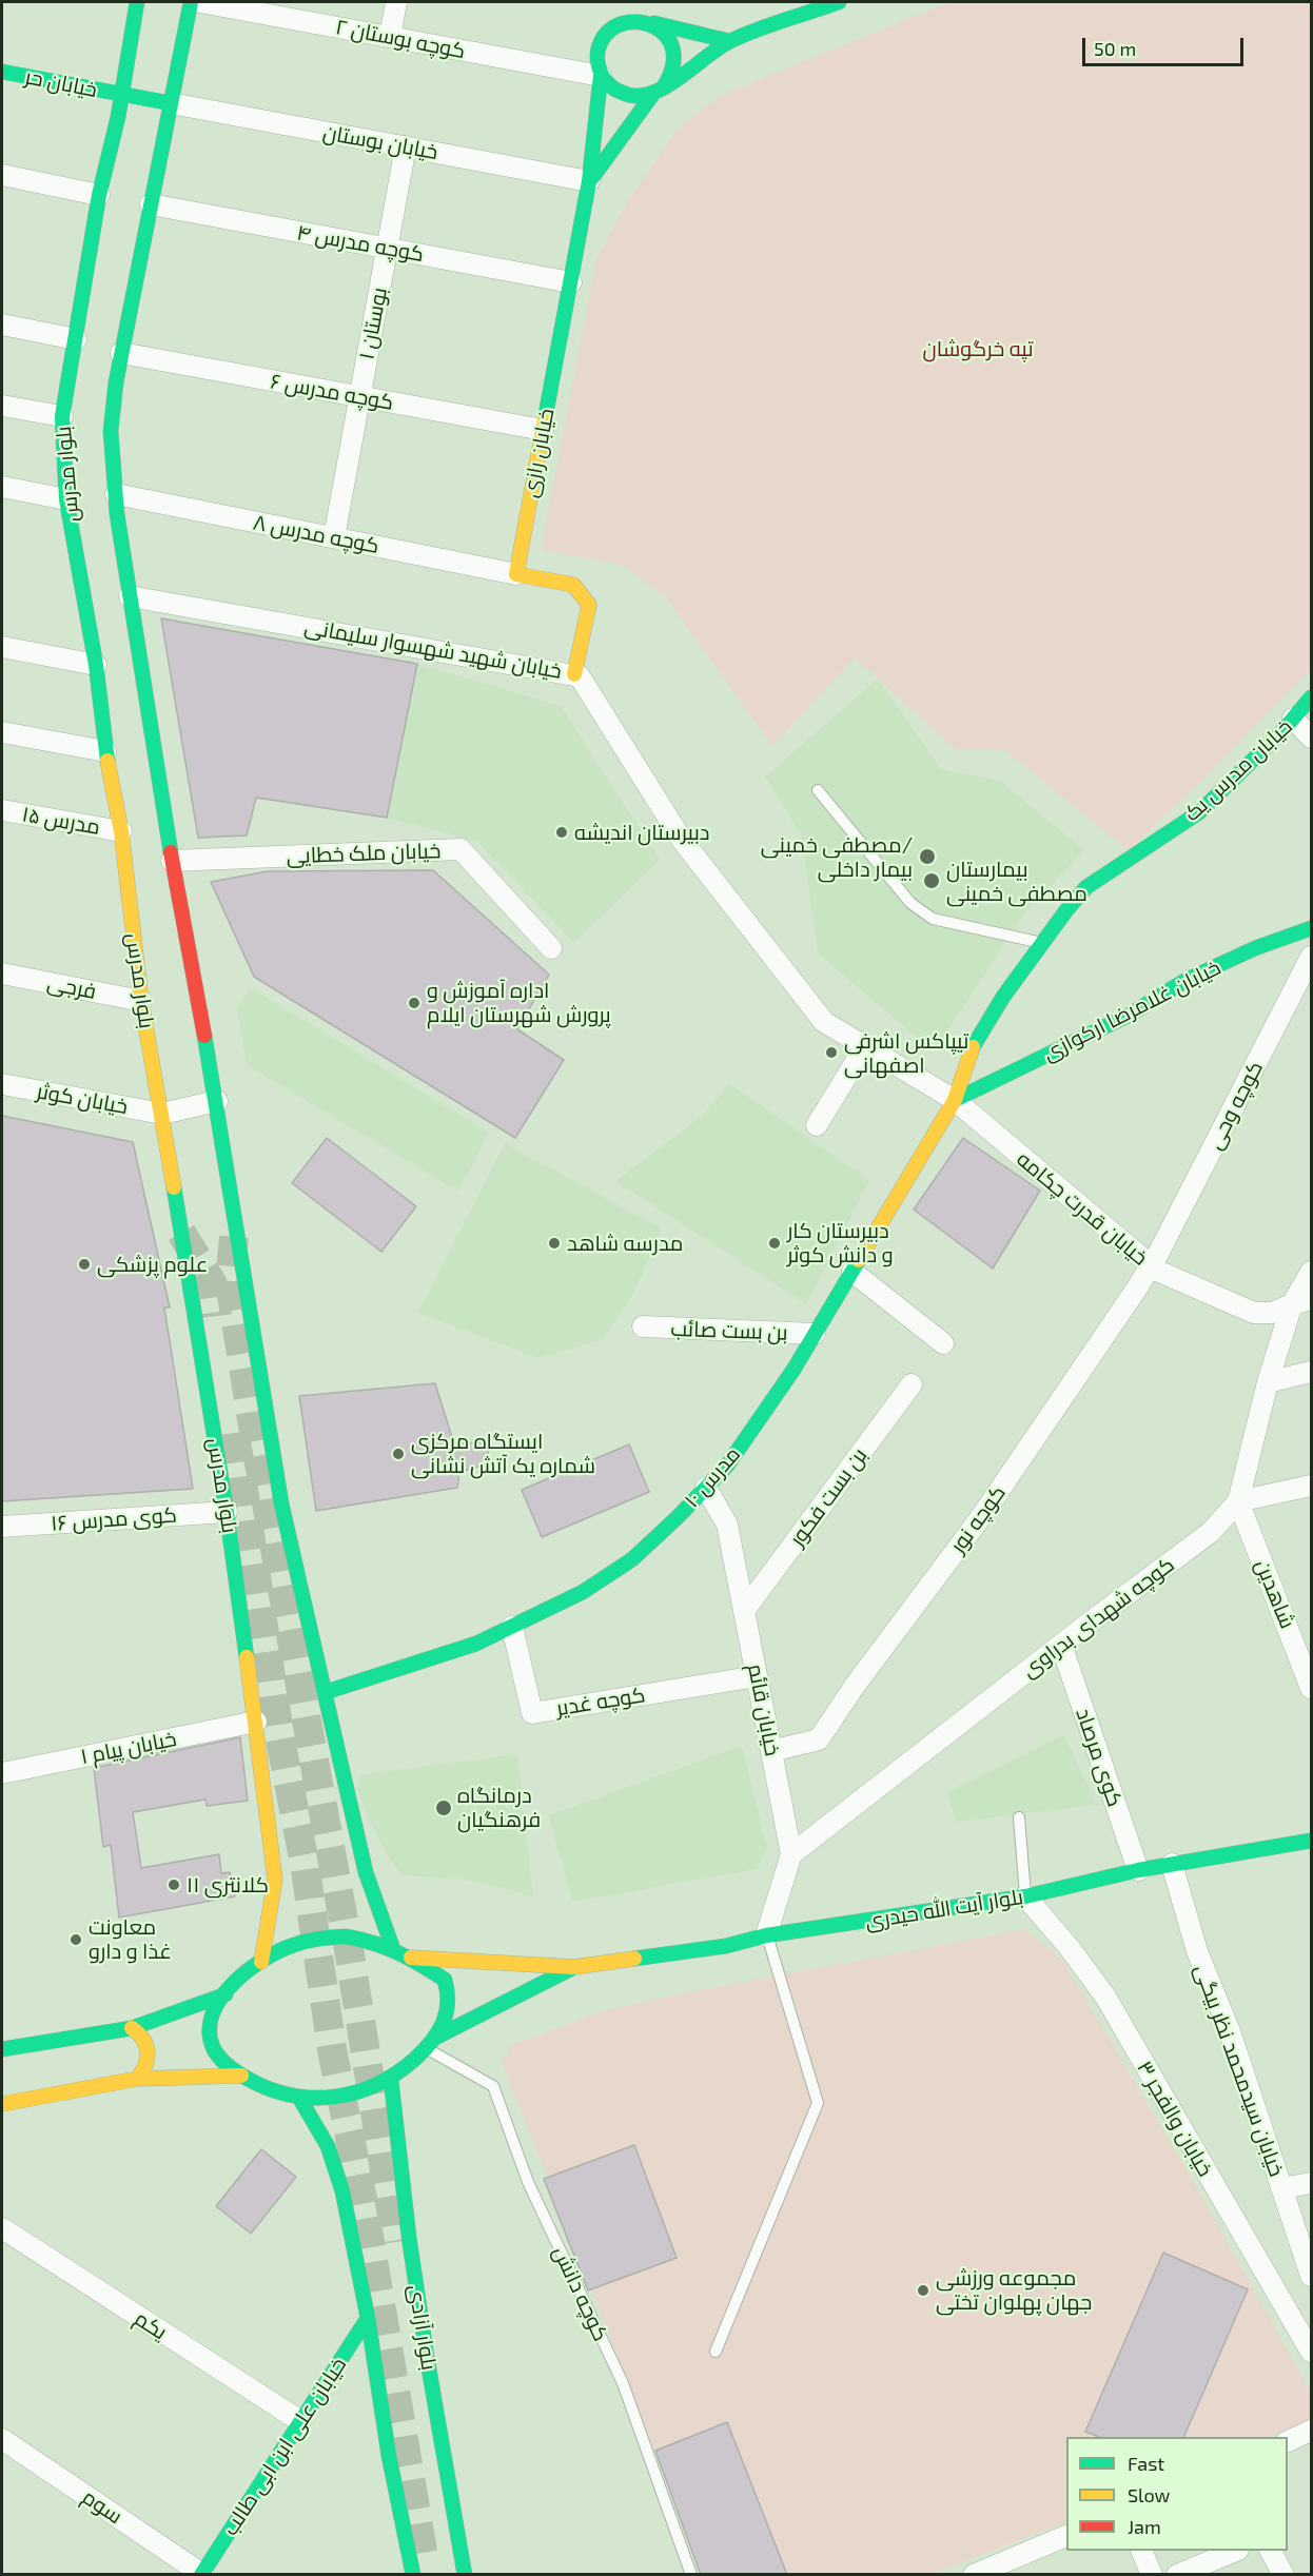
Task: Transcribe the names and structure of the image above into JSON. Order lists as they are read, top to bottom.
{
  "streets": {
    "main road": [
      "خیابان حر",
      "خیابان رازی",
      "بلوار مدرس",
      "خیابان مدرس یک",
      "خیابان غلامرضا ارکوازی",
      "مدرس ۱۰",
      "بلوار آیت الله حیدری",
      "بلوار آزادی",
      "خیابان علی ابن ابی طالب"
    ],
    "street": [
      "کوچه بوستان ۲",
      "خیابان بوستان",
      "کوچه مدرس ۴",
      "بوستان ۱",
      "کوچه مدرس ۶",
      "کوچه مدرس ۸",
      "خیابان شهید شهسوار سلیمانی",
      "مدرس ۱۵",
      "خیابان ملک خطایی",
      "فرجی",
      "خیابان کوثر",
      "کوچه وحی",
      "خیابان قدرت چکامه",
      "بن بست صائب",
      "بن بست فکور",
      "کوی مدرس ۱۶",
      "کوچه نور",
      "شاهدین",
      "کوچه شهدای بدراوی",
      "کوچه غدیر",
      "خیابان قائم",
      "خیابان پیام ۱",
      "کوی مرصاد",
      "خیابان سیدمحمد نظر بیگی",
      "خیابان والفجر ۳",
      "یکم",
      "سوم"
    ],
    "lane": ["کوچه دانش"]
  },
  "crossings": [
    ["کوچه بوستان ۲", "خیابان رازی"],
    ["خیابان حر", "خیابان بوستان"],
    ["خیابان حر", "بلوار مدرس"],
    ["خیابان بوستان", "بوستان ۱"],
    ["خیابان بوستان", "خیابان رازی"],
    ["کوچه مدرس ۴", "بوستان ۱"],
    ["کوچه مدرس ۴", "خیابان رازی"],
    ["بوستان ۱", "کوچه مدرس ۶"],
    ["بوستان ۱", "کوچه مدرس ۸"],
    ["کوچه مدرس ۶", "خیابان رازی"],
    ["خیابان رازی", "کوچه مدرس ۸"],
    ["بلوار مدرس", "مدرس ۱۵"],
    ["بلوار مدرس", "فرجی"],
    ["بلوار مدرس", "خیابان کوثر"],
    ["بلوار مدرس", "کوی مدرس ۱۶"],
    ["بلوار مدرس", "خیابان پیام ۱"],
    ["بلوار مدرس", "بلوار آیت الله حیدری"],
    ["بلوار مدرس", "کوچه دانش"],
    ["بلوار مدرس", "بلوار آزادی"],
    ["خیابان شهید شهسوار سلیمانی", "خیابان مدرس یک"],
    ["خیابان شهید شهسوار سلیمانی", "خیابان غلامرضا ارکوازی"],
    ["خیابان شهید شهسوار سلیمانی", "خیابان قدرت چکامه"],
    ["خیابان شهید شهسوار سلیمانی", "مدرس ۱۰"],
    ["خیابان مدرس یک", "خیابان غلامرضا ارکوازی"],
    ["خیابان مدرس یک", "خیابان قدرت چکامه"],
    ["خیابان مدرس یک", "مدرس ۱۰"],
    ["خیابان غلامرضا ارکوازی", "خیابان قدرت چکامه"],
    ["خیابان غلامرضا ارکوازی", "مدرس ۱۰"],
    ["کوچه وحی", "خیابان قدرت چکامه"],
    ["کوچه وحی", "کوچه نور"],
    ["خیابان قدرت چکامه", "مدرس ۱۰"],
    ["خیابان قدرت چکامه", "کوچه نور"],
    ["خیابان قدرت چکامه", "کوچه شهدای بدراوی"],
    ["بن بست صائب", "مدرس ۱۰"],
    ["مدرس ۱۰", "کوچه غدیر"],
    ["مدرس ۱۰", "خیابان قائم"],
    ["بن بست فکور", "خیابان قائم"],
    ["کوچه نور", "خیابان قائم"],
    ["شاهدین", "کوچه شهدای بدراوی"],
    ["کوچه شهدای بدراوی", "خیابان قائم"],
    ["کوچه شهدای بدراوی", "کوی مرصاد"],
    ["کوچه غدیر", "خیابان قائم"],
    ["خیابان قائم", "بلوار آیت الله حیدری"],
    ["کوی مرصاد", "بلوار آیت الله حیدری"],
    ["بلوار آیت الله حیدری", "خیابان سیدمحمد نظر بیگی"],
    ["بلوار آیت الله حیدری", "خیابان والفجر ۳"],
    ["بلوار آیت الله حیدری", "کوچه دانش"],
    ["بلوار آیت الله حیدری", "بلوار آزادی"],
    ["کوچه دانش", "بلوار آزادی"],
    ["یکم", "خیابان علی ابن ابی طالب"],
    ["خیابان علی ابن ابی طالب", "سوم"]
  ],
  "parks": ["تپه خرگوشان"],
  "places": [
    "دبیرستان اندیشه",
    "مصطفی خمینی/ بیمار داخلی",
    "بیمارستان مصطفی خمینی",
    "اداره آموزش و پرورش شهرستان ایلام",
    "تیپاکس اشرفی اصفهانی",
    "مدرسه شاهد",
    "دبیرستان کار و دانش کوثر",
    "علوم پزشکی",
    "ایستگاه مرکزی شماره یک آتش نشانی",
    "درمانگاه فرهنگیان",
    "کلانتری ۱۱",
    "معاونت غذا و دارو",
    "مجموعه ورزشی جهان پهلوان تختی"
  ],
  "legend": ["Fast", "Slow", "Jam"],
  "scale_bar": "50 m"
}
